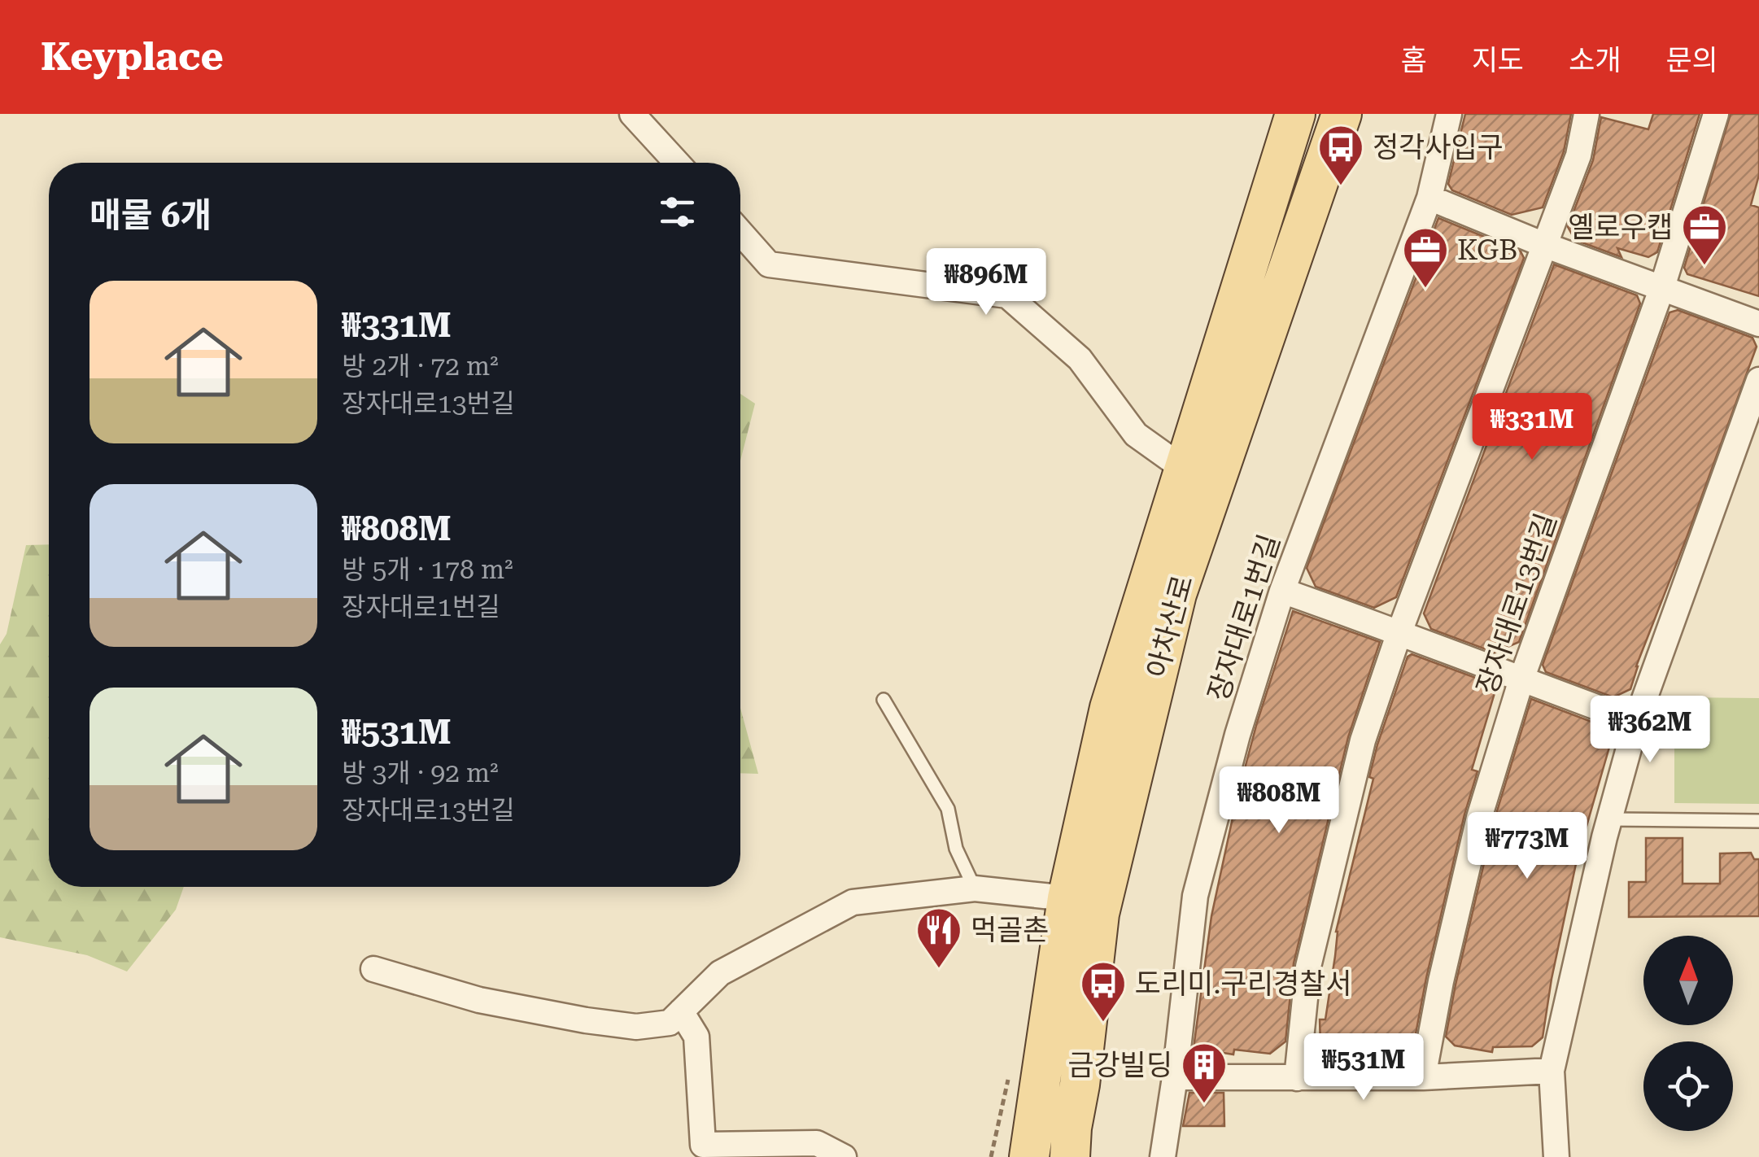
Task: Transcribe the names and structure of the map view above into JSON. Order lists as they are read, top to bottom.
{
  "streets": {
    "main road": ["아차산로"],
    "street": ["장자대로13번길", "장자대로1번길"]
  },
  "places": {
    "bus stop": ["정각사입구", "도리미.구리경찰서"],
    "office": ["옐로우캡", "KGB"],
    "restaurant": ["먹골촌"],
    "building": ["금강빌딩"]
  },
  "north": "top",
  "page": {
    "header": "Keyplace",
    "nav": [
      "홈",
      "지도",
      "소개",
      "문의"
    ],
    "heading": "매물 6개",
    "price": [
      "₩896M",
      "₩331M",
      "₩362M",
      "₩808M",
      "₩773M",
      "₩531M"
    ],
    "list": [
      {
        "name": "₩331M",
        "note": "방 2개 · 72 m² · 장자대로13번길"
      },
      {
        "name": "₩808M",
        "note": "방 5개 · 178 m² · 장자대로1번길"
      },
      {
        "name": "₩531M",
        "note": "방 3개 · 92 m² · 장자대로13번길"
      }
    ]
  }
}
